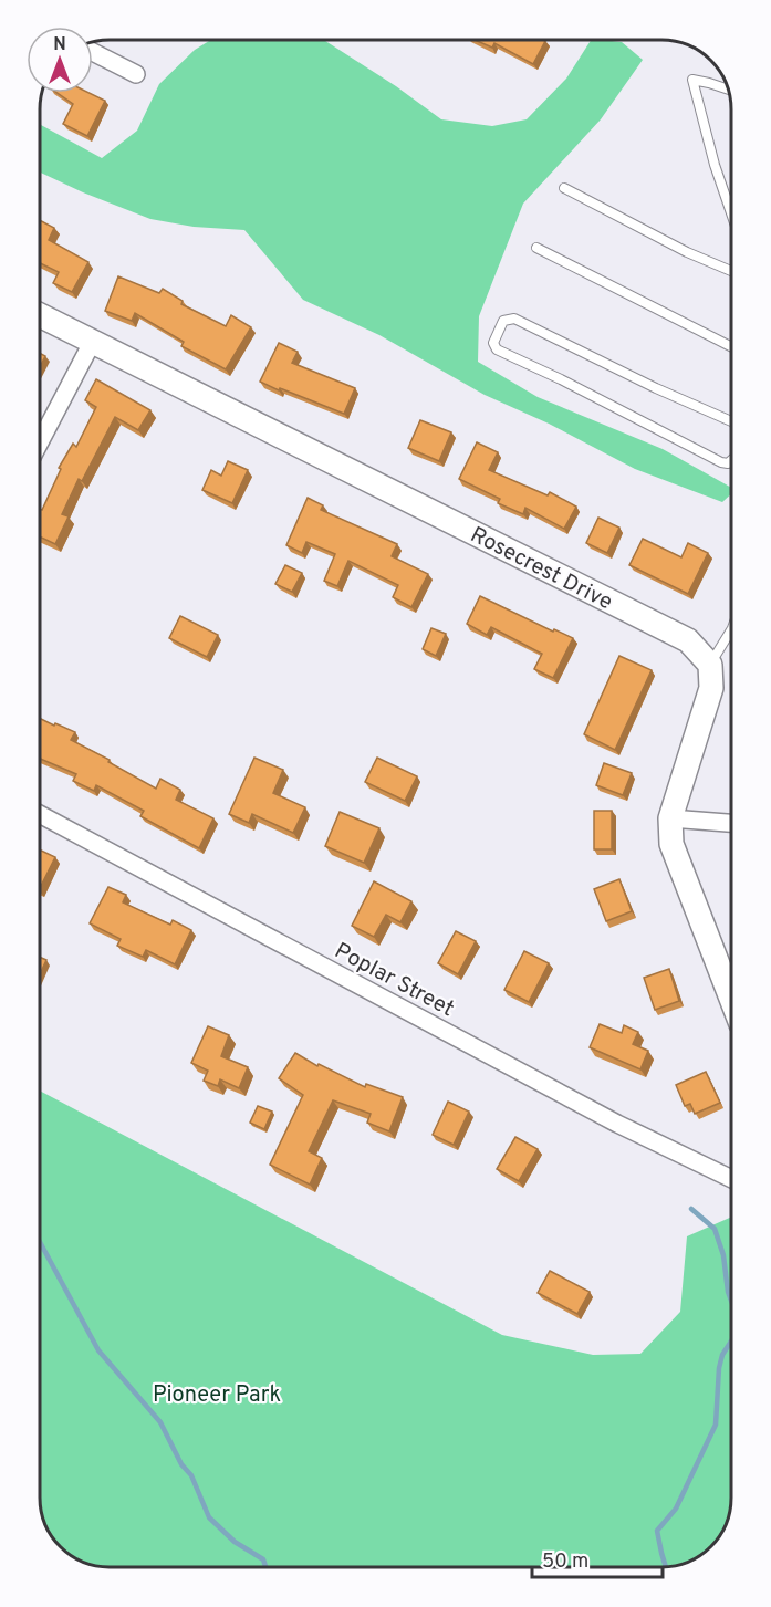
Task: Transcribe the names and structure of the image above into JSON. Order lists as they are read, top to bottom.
{
  "streets": {
    "street": ["Rosecrest Drive", "Poplar Street"]
  },
  "parks": ["Pioneer Park"],
  "scale_bar": "50 m",
  "north": "top"
}
